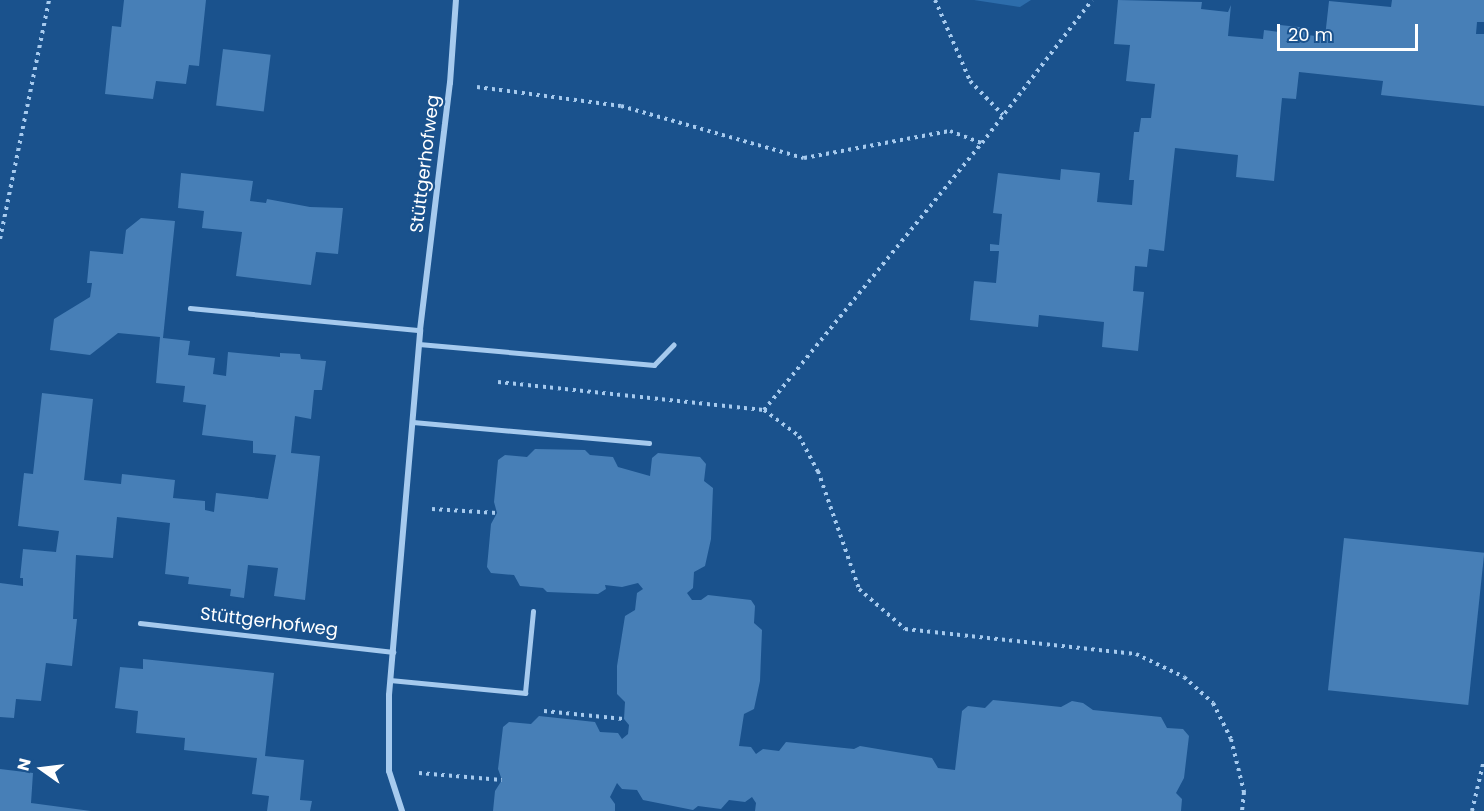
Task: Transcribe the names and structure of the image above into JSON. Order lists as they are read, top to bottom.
{
  "streets": {
    "street": ["Stüttgerhofweg"]
  },
  "scale_bar": "20 m",
  "north": "left"
}
